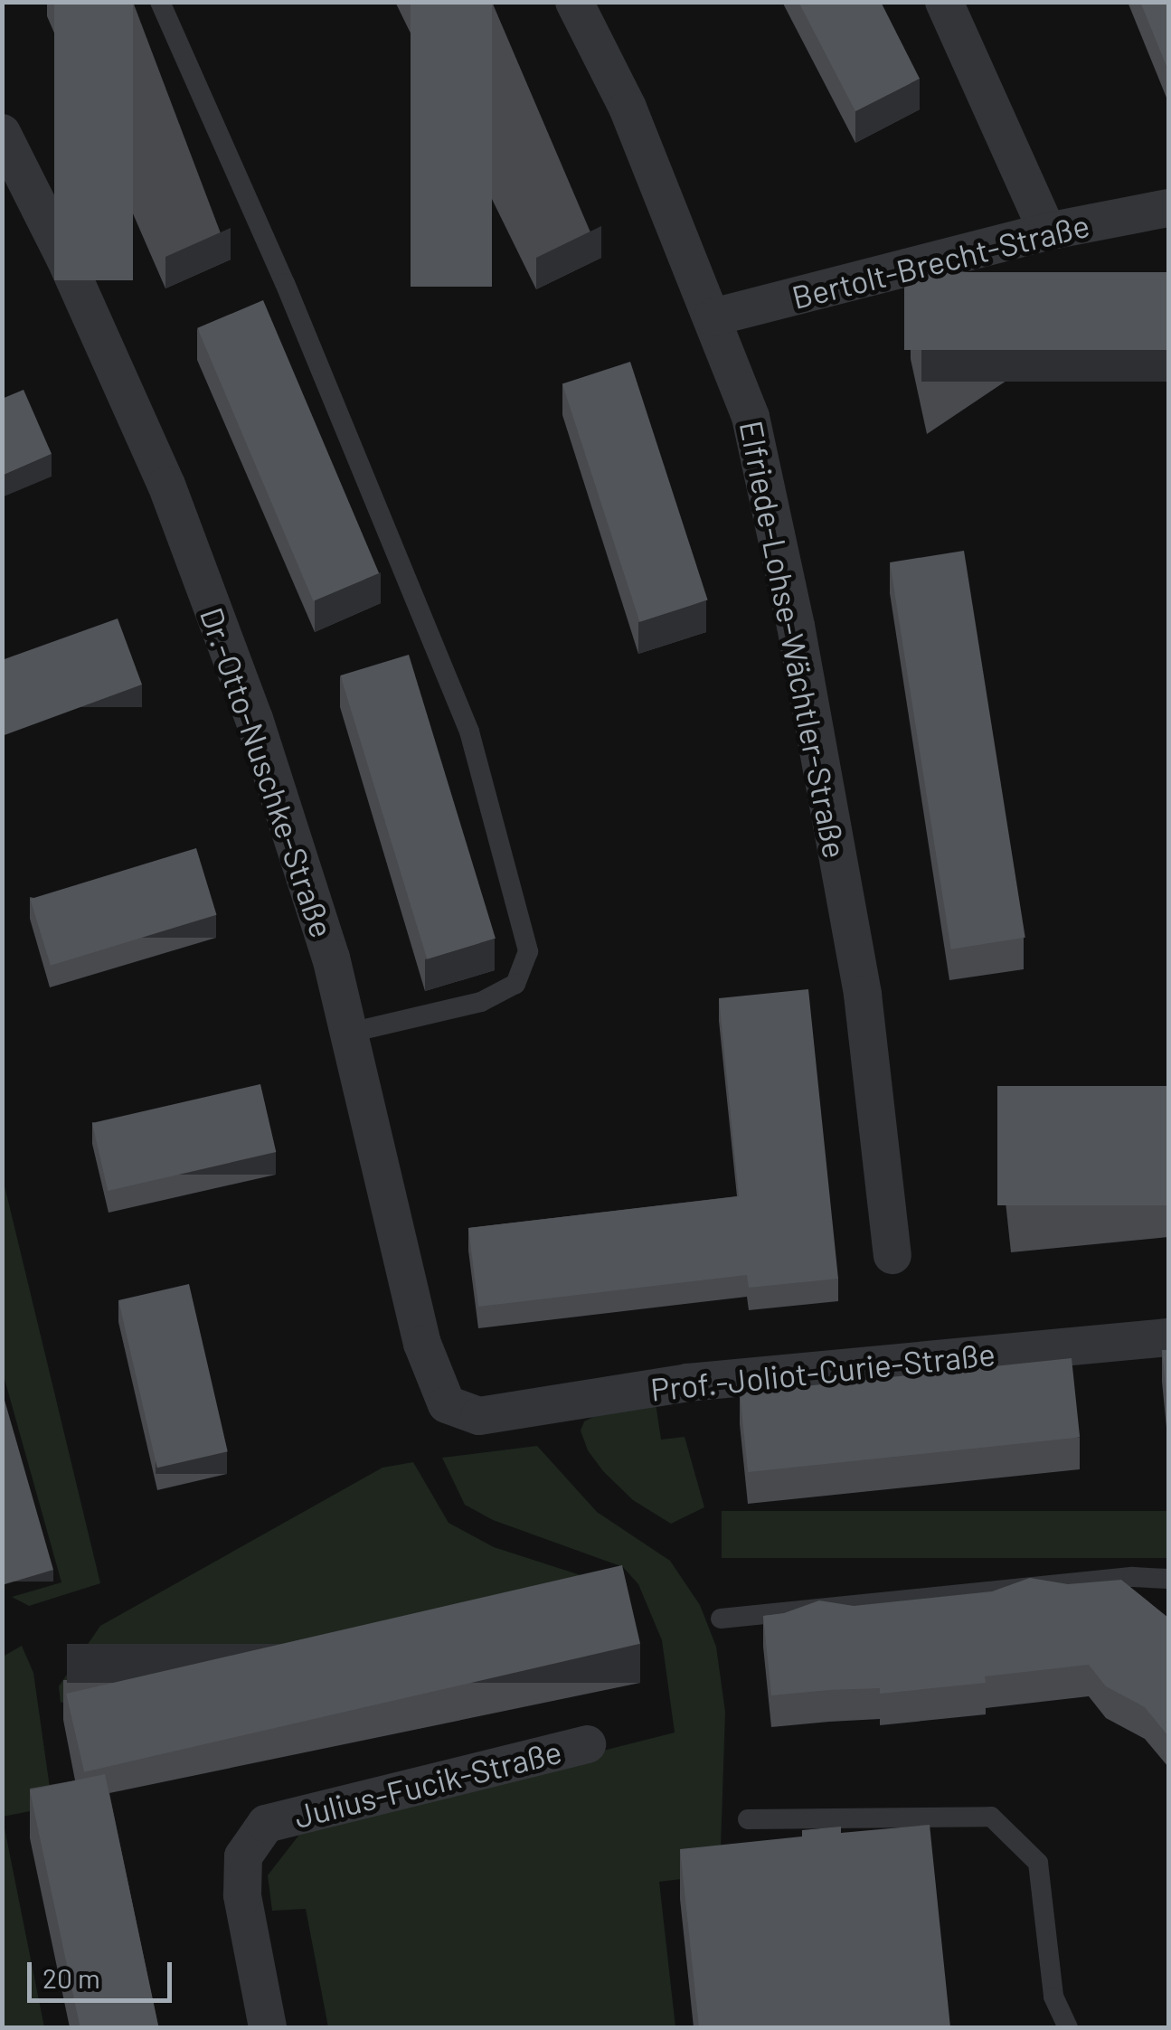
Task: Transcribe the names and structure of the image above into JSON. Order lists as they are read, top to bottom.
{
  "streets": {
    "street": [
      "Bertolt-Brecht-Straße",
      "Elfriede-Lohse-Wächtler-Straße",
      "Dr.-Otto-Nuschke-Straße",
      "Prof.-Joliot-Curie-Straße",
      "Julius-Fucik-Straße"
    ]
  },
  "crossings": [
    ["Bertolt-Brecht-Straße", "Elfriede-Lohse-Wächtler-Straße"],
    ["Dr.-Otto-Nuschke-Straße", "Prof.-Joliot-Curie-Straße"]
  ],
  "scale_bar": "20 m"
}
